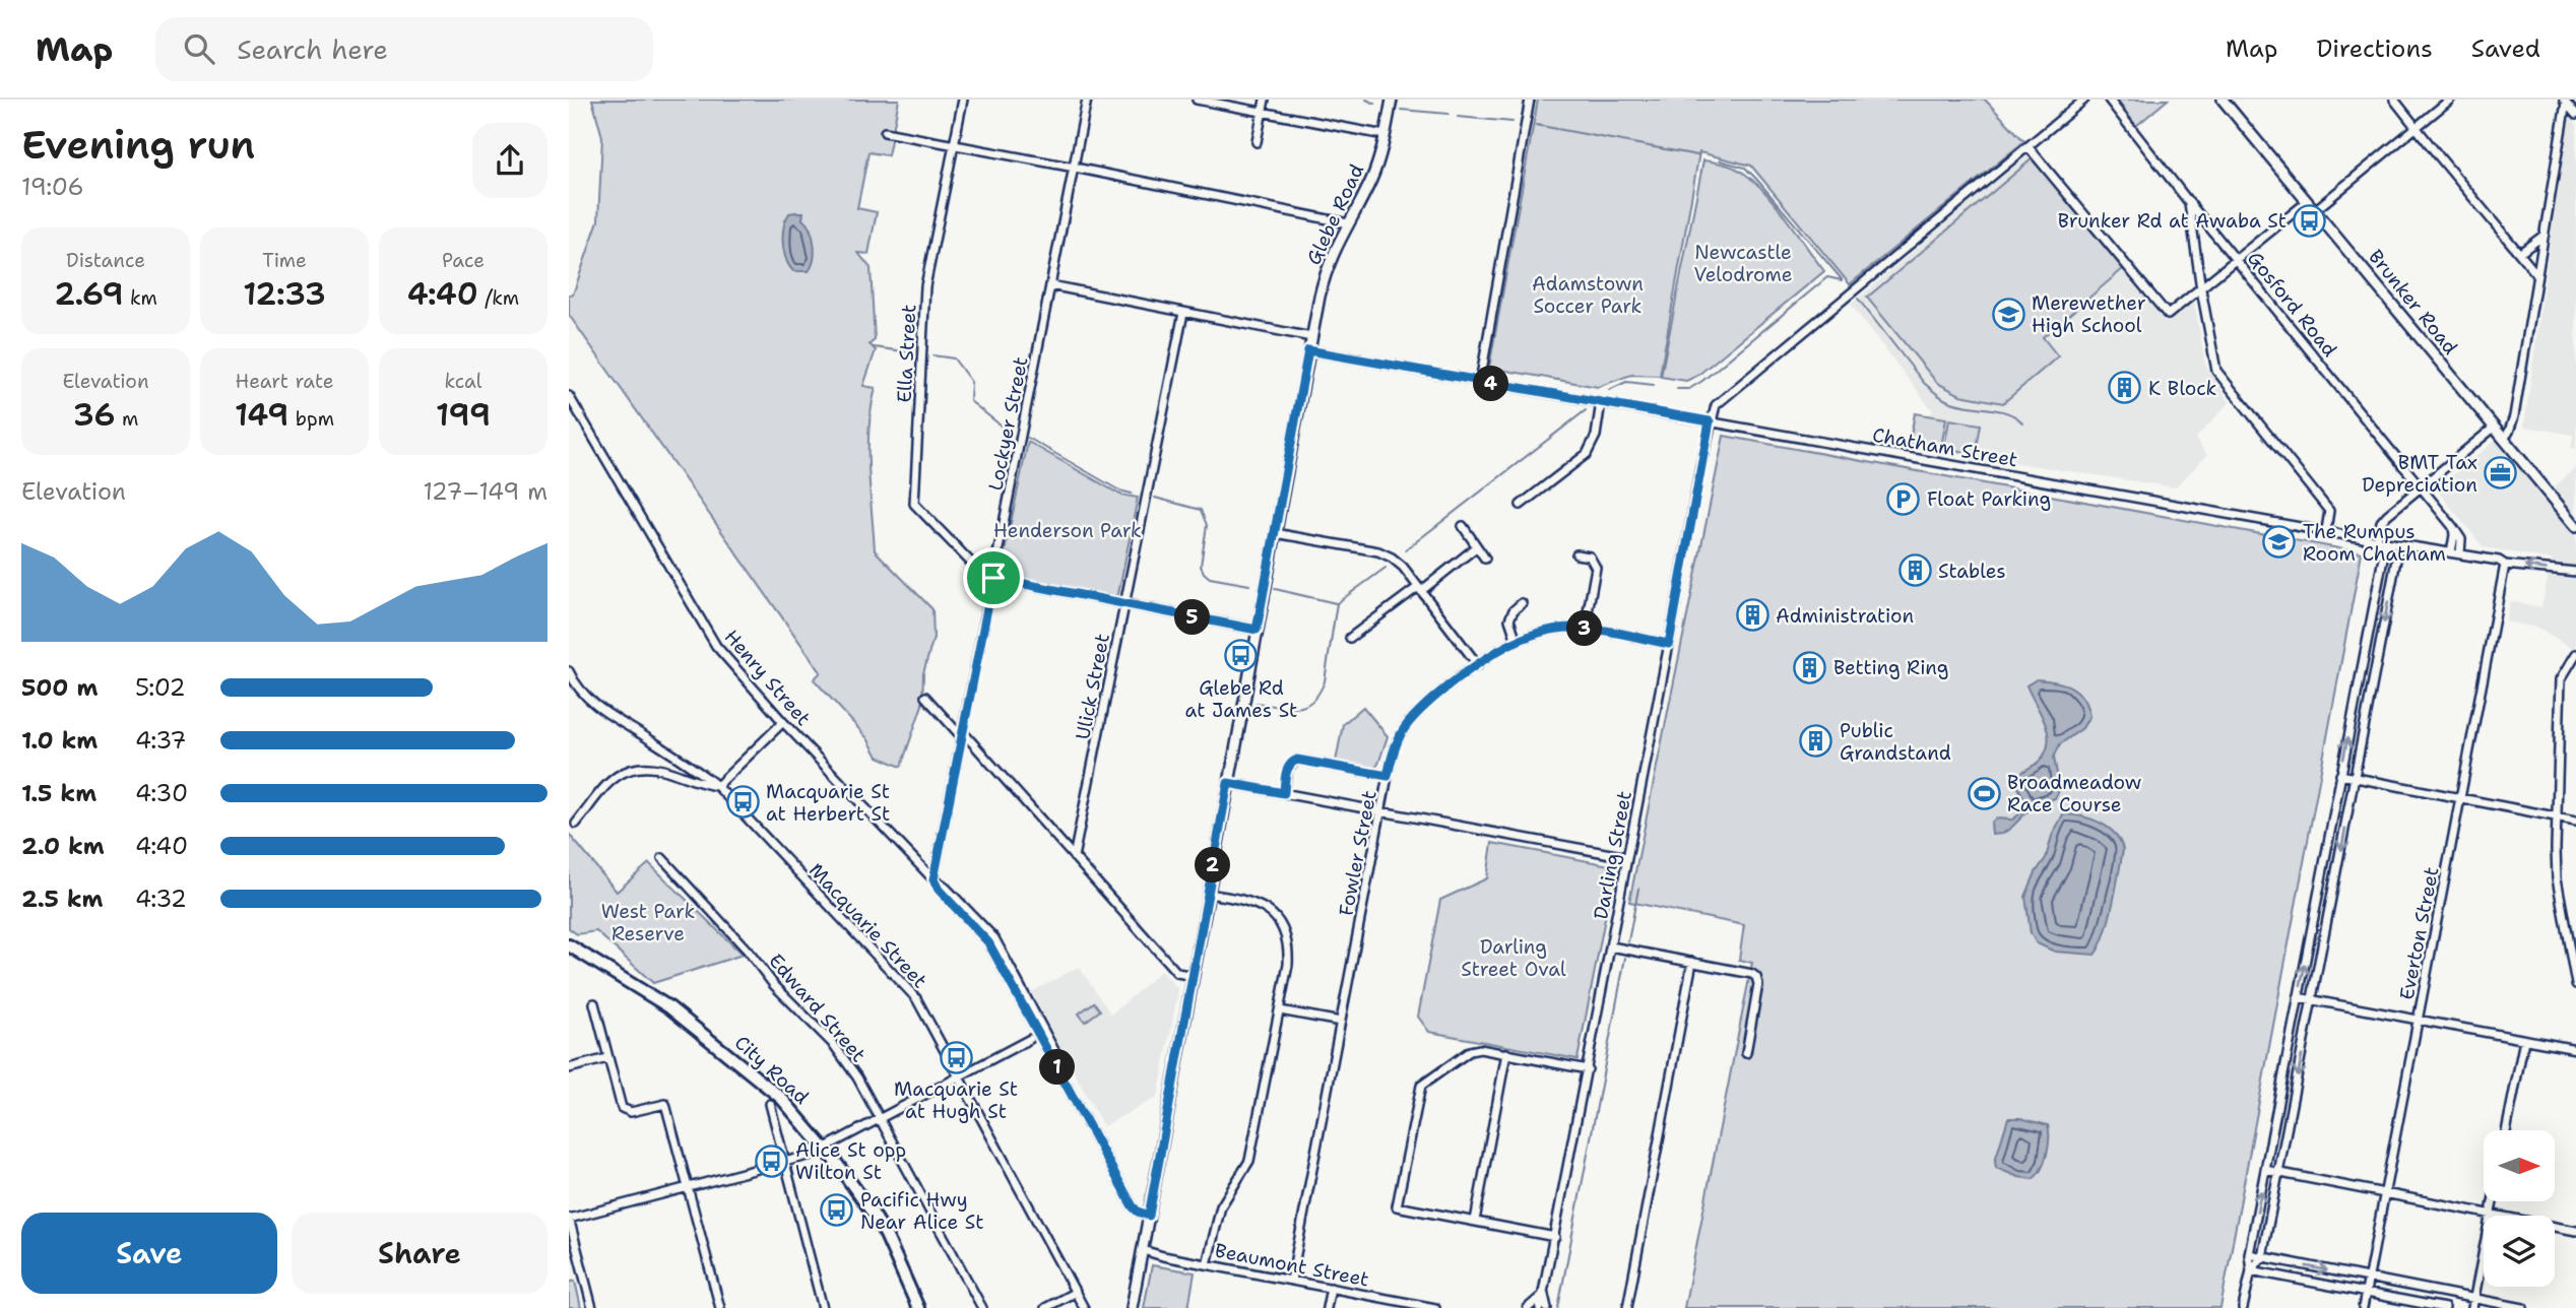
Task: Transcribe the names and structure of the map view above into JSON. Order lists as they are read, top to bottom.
{
  "streets": {
    "highway": ["City Road"],
    "main road": ["Glebe Road", "Brunker Road"],
    "street": [
      "Gosford Road",
      "Ella Street",
      "Lockyer Street",
      "Chatham Street",
      "Henry Street",
      "Ulick Street",
      "Fowler Street",
      "Darling Street",
      "Macquarie Street",
      "Everton Street",
      "Edward Street",
      "Beaumont Street"
    ]
  },
  "crossings": [
    ["Glebe Road", "Chatham Street"],
    ["Glebe Road", "Henry Street"],
    ["Glebe Road", "Beaumont Street"],
    ["Gosford Road", "Chatham Street"],
    ["Ella Street", "Lockyer Street"],
    ["Lockyer Street", "Henry Street"],
    ["Chatham Street", "Darling Street"],
    ["Chatham Street", "Everton Street"],
    ["Fowler Street", "Darling Street"],
    ["Fowler Street", "Beaumont Street"]
  ],
  "parks": [
    "Newcastle Velodrome",
    "Adamstown Soccer Park",
    "Henderson Park",
    "West Park Reserve",
    "Darling Street Oval"
  ],
  "places": {
    "bus stop": [
      "Brunker Rd at Awaba St",
      "Glebe Rd at James St",
      "Macquarie St at Herbert St",
      "Macquarie St at Hugh St",
      "Alice St opp Wilton St",
      "Pacific Hwy Near Alice St"
    ],
    "school or university": ["Merewether High School", "The Rumpus Room Chatham"],
    "building": [
      "K Block",
      "Stables",
      "Administration",
      "Betting Ring",
      "Public Grandstand"
    ],
    "office": ["BMT Tax Depreciation"],
    "parking": ["Float Parking"],
    "sports": ["Broadmeadow Race Course"]
  },
  "north": "right",
  "page": {
    "header": "Map",
    "search": "Search here",
    "nav": ["Map", "Directions", "Saved"],
    "heading": ["Evening run", "19:06"],
    "stats": [
      ["Distance", "2.69 km"],
      ["Time", "12:33"],
      ["Pace", "4:40 /km"],
      ["Elevation", "36 m"],
      ["Heart rate", "149 bpm"],
      ["kcal", "199"]
    ],
    "pins": [
      "4",
      "5",
      "3",
      "2",
      "1"
    ],
    "chart": ["Elevation", "127–149 m"],
    "list": [
      {
        "name": "500 m",
        "note": "5:02"
      },
      {
        "name": "1.0 km",
        "note": "4:37"
      },
      {
        "name": "1.5 km",
        "note": "4:30"
      },
      {
        "name": "2.0 km",
        "note": "4:40"
      },
      {
        "name": "2.5 km",
        "note": "4:32"
      }
    ],
    "buttons": ["Save", "Share"]
  }
}
